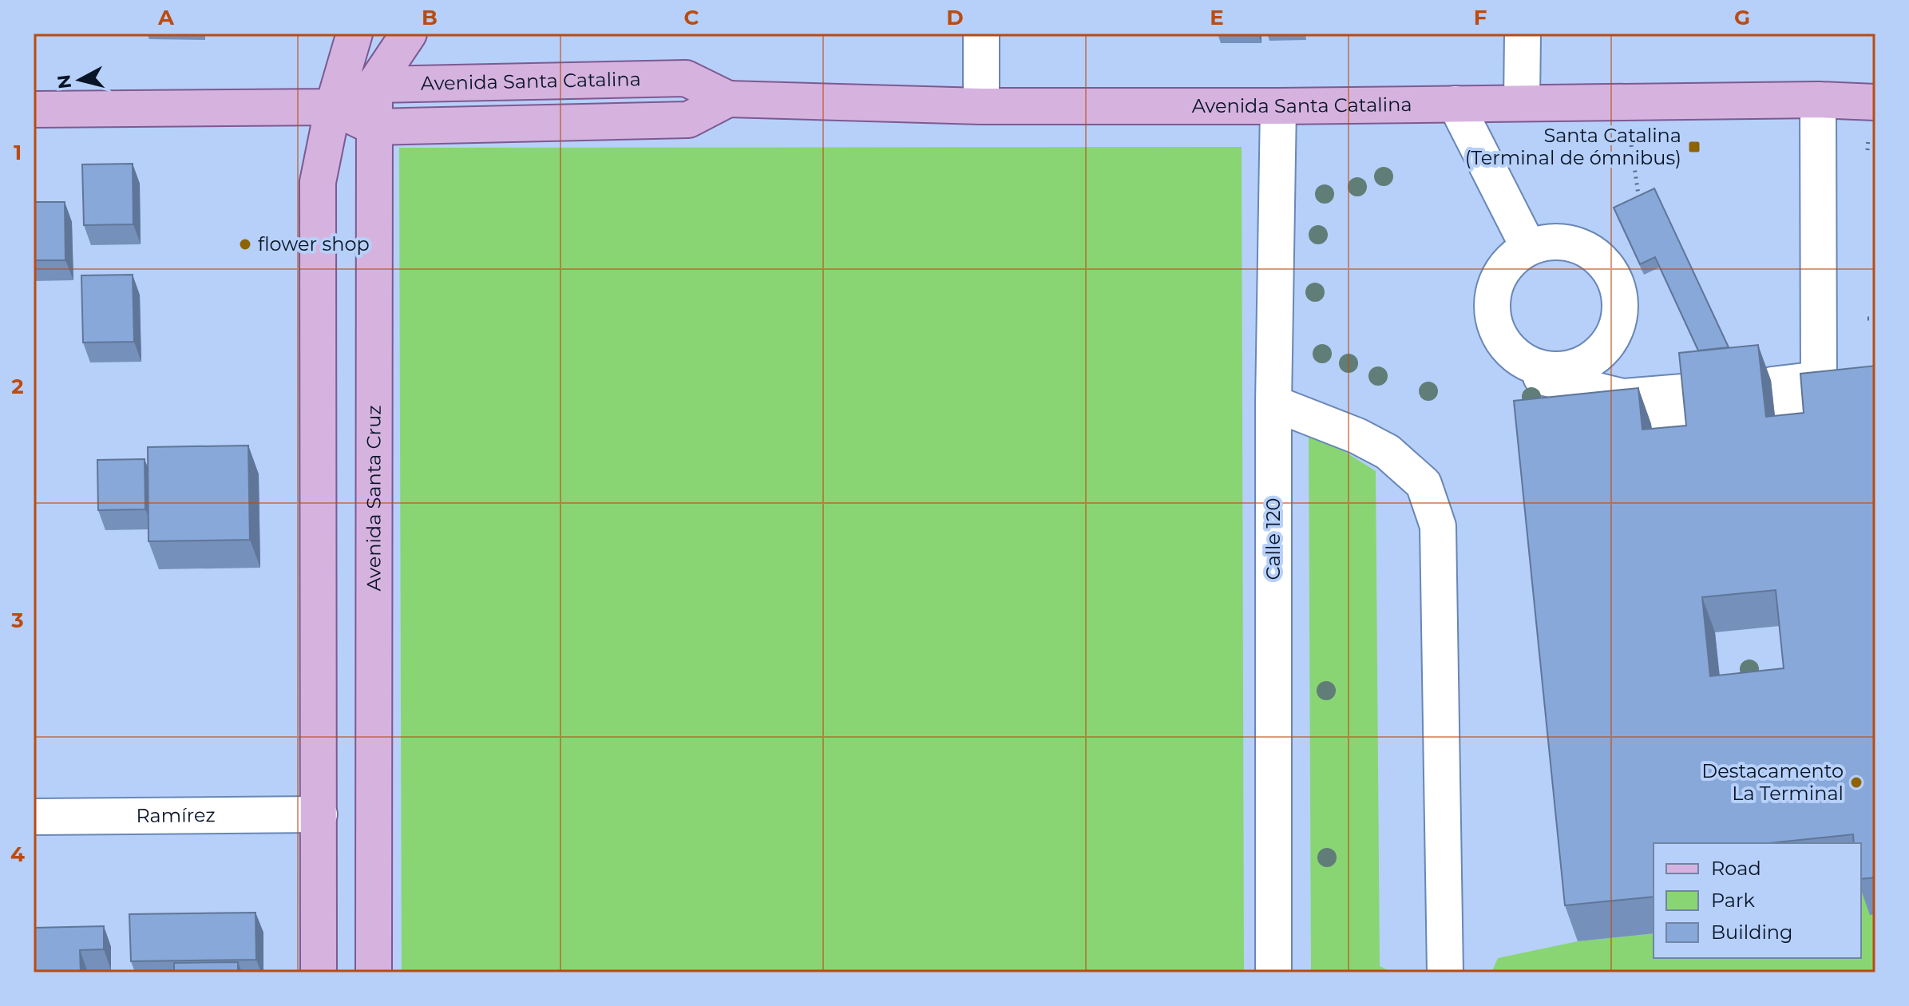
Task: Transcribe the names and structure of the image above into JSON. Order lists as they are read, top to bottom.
{
  "streets": {
    "main road": ["Avenida Santa Catalina", "Avenida Santa Cruz"],
    "street": ["Calle 120", "Ramírez"]
  },
  "crossings": [
    ["Avenida Santa Catalina", "Avenida Santa Cruz"],
    ["Avenida Santa Catalina", "Calle 120"]
  ],
  "places": {
    "transit": ["Santa Catalina (Terminal de ómnibus)"],
    "other": ["flower shop", "Destacamento La Terminal"]
  },
  "legend": ["Road", "Park", "Building"],
  "north": "left",
  "grid": {
    "columns": [
      "A",
      "B",
      "C",
      "D",
      "E",
      "F",
      "G"
    ],
    "rows": [
      "1",
      "2",
      "3",
      "4"
    ]
  }
}
